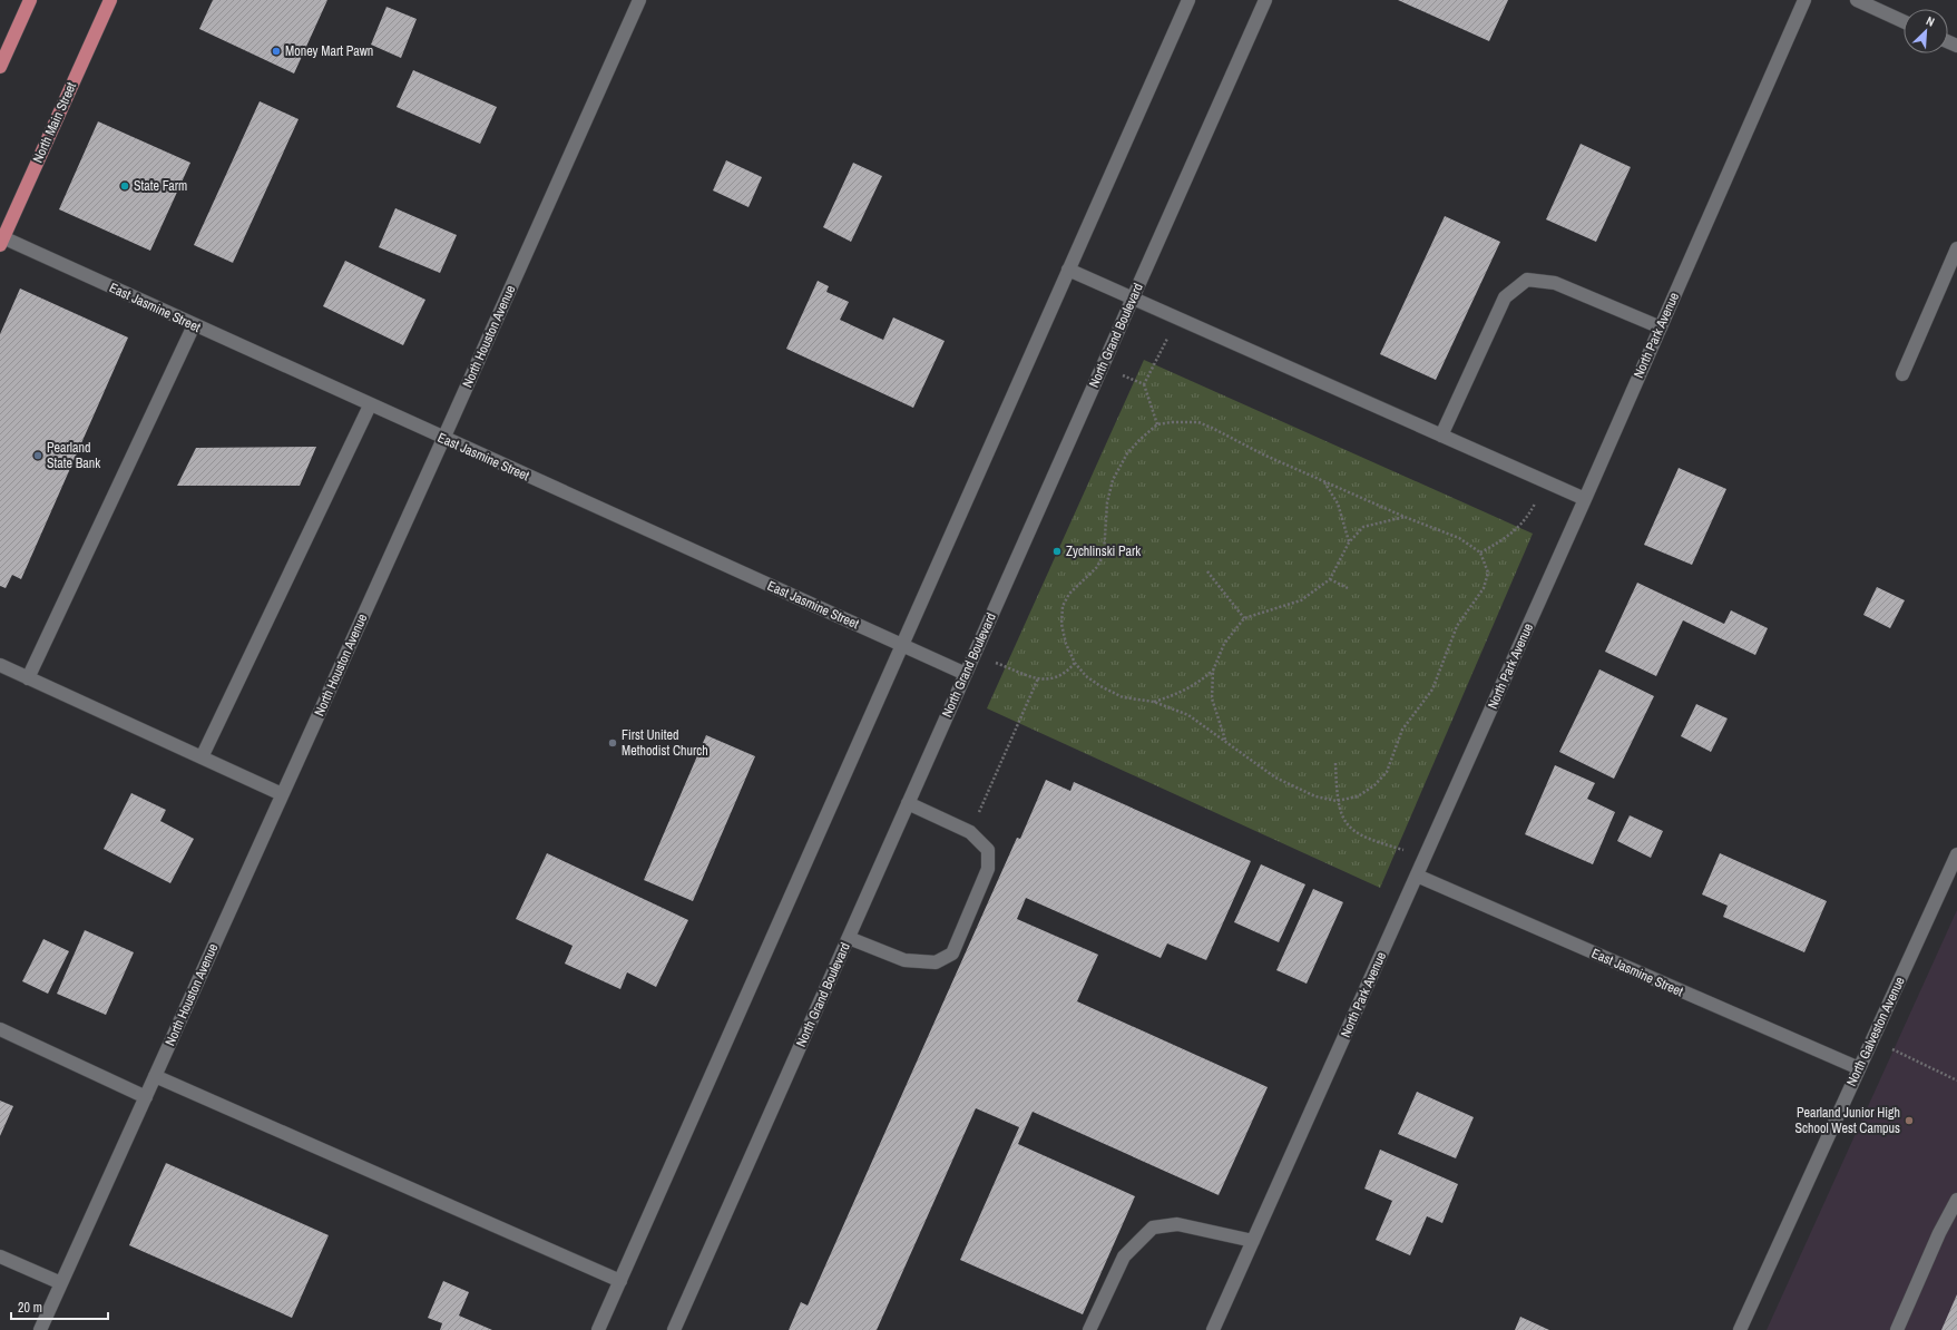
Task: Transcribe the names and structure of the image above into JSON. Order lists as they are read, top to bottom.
{
  "streets": {
    "main road": ["North Main Street"],
    "street": [
      "East Jasmine Street",
      "North Grand Boulevard",
      "North Park Avenue",
      "North Houston Avenue",
      "North Galveston Avenue"
    ]
  },
  "crossings": [
    ["North Main Street", "East Jasmine Street"],
    ["East Jasmine Street", "North Grand Boulevard"],
    ["East Jasmine Street", "North Park Avenue"],
    ["East Jasmine Street", "North Houston Avenue"],
    ["East Jasmine Street", "North Galveston Avenue"]
  ],
  "places": [
    "Money Mart Pawn",
    "State Farm",
    "Pearland State Bank",
    "Zychlinski Park",
    "First United Methodist Church",
    "Pearland Junior High School West Campus"
  ],
  "scale_bar": "20 m",
  "north": "top right"
}
